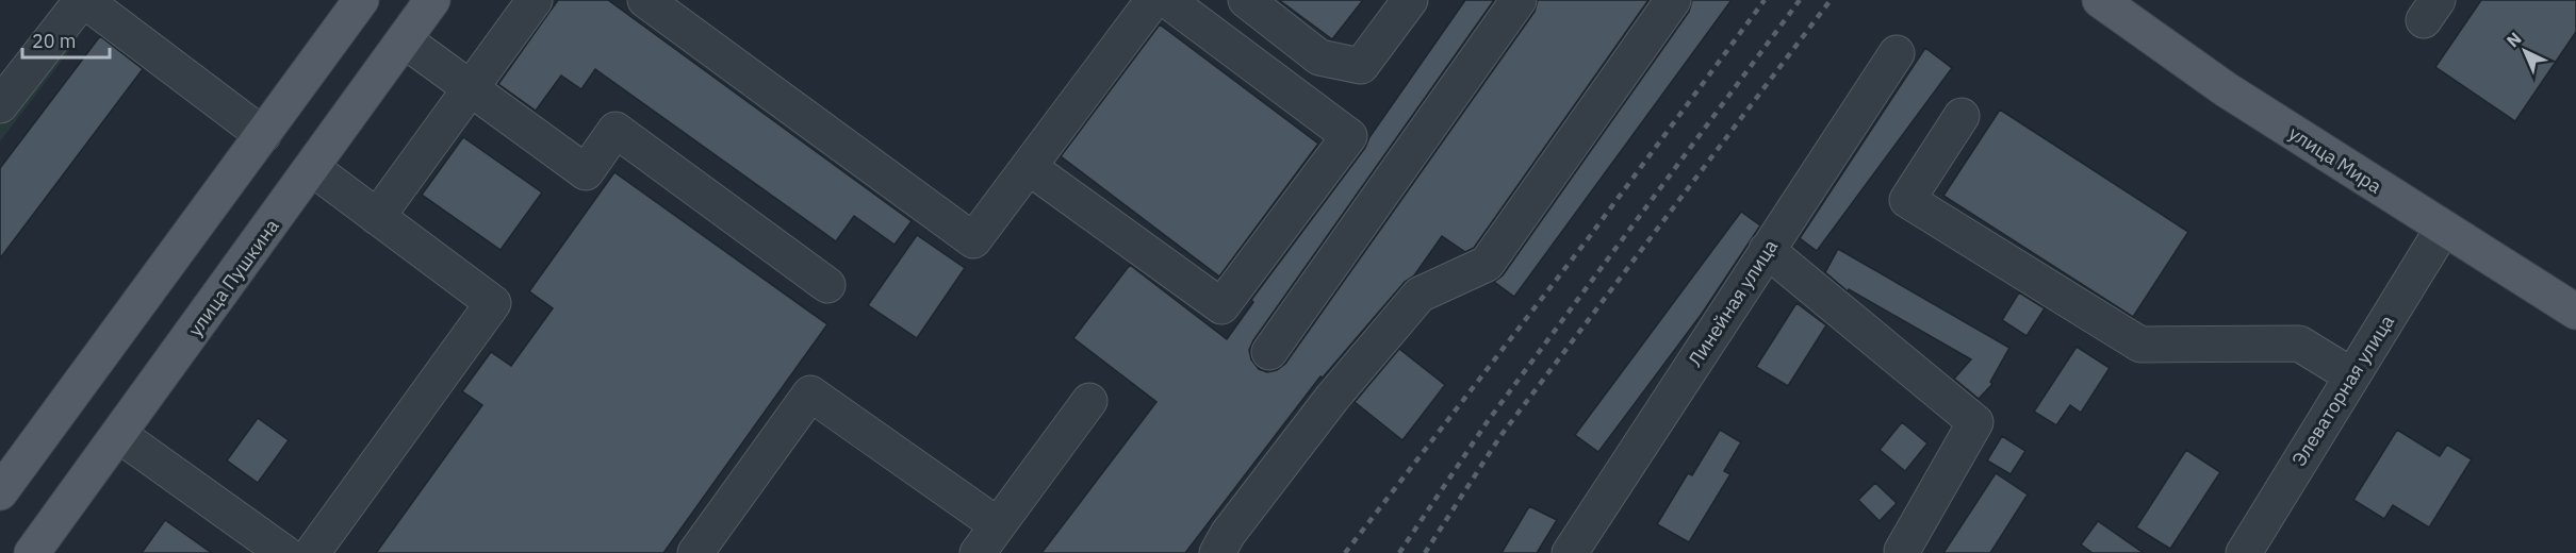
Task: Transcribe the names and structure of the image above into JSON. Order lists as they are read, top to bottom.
{
  "streets": {
    "main road": ["улица Мира", "улица Пушкина"],
    "street": ["Линейная улица", "Элеваторная улица"]
  },
  "crossings": [
    ["улица Мира", "Элеваторная улица"]
  ],
  "scale_bar": "20 m",
  "north": "top left"
}
